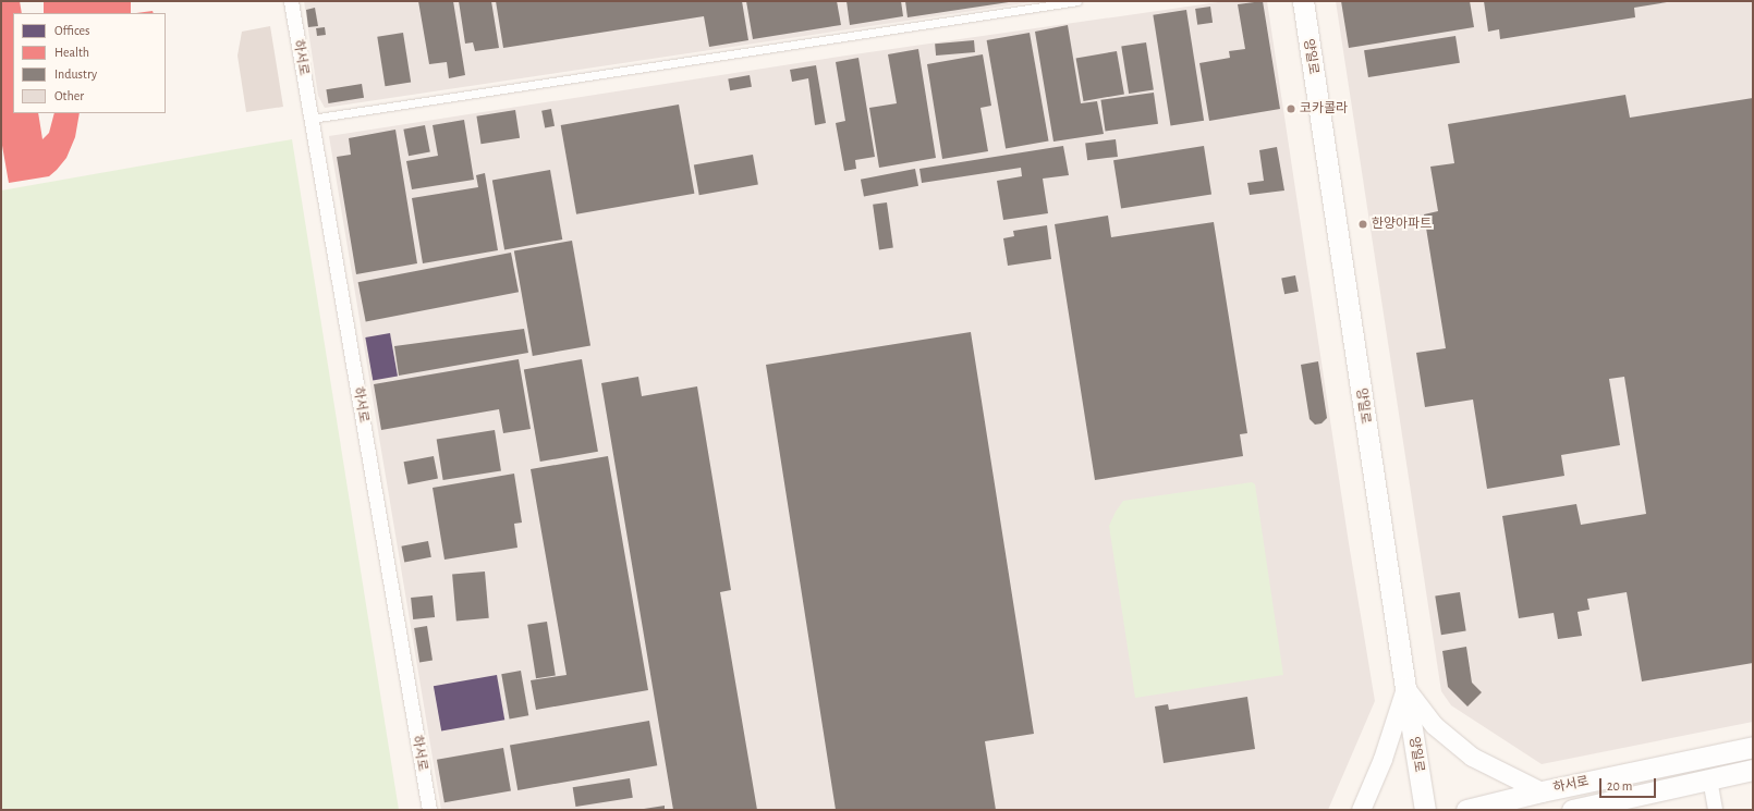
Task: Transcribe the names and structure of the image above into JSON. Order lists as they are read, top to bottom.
{
  "streets": {
    "main road": ["양일로", "하서로"]
  },
  "places": ["코카콜라", "한양아파트"],
  "legend": [
    "Offices",
    "Health",
    "Industry",
    "Other"
  ],
  "scale_bar": "20 m"
}
